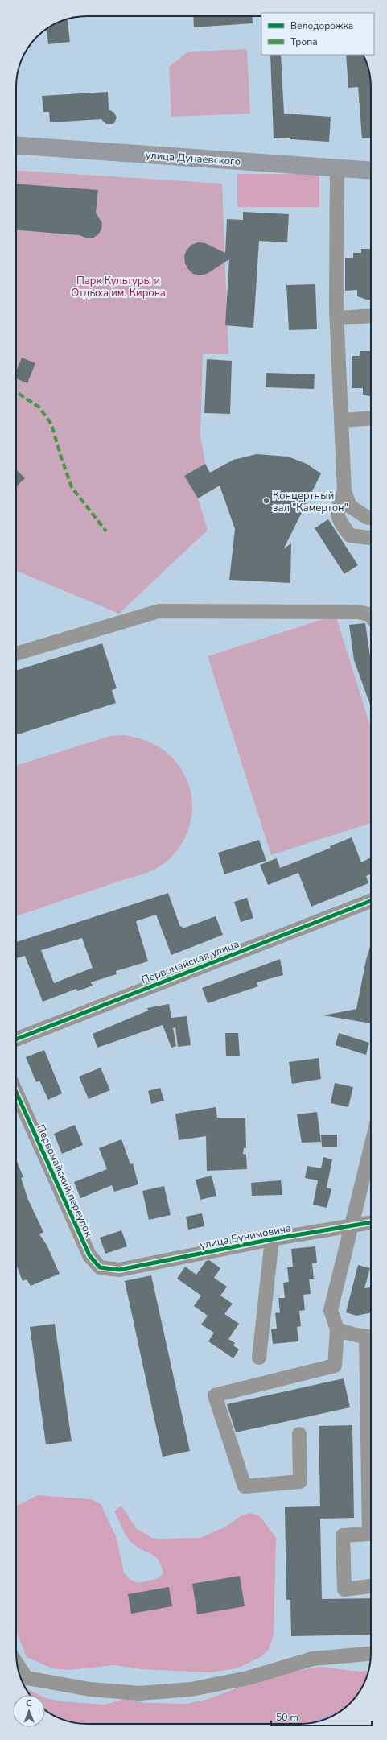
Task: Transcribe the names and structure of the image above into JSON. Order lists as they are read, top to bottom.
{
  "streets": {
    "main road": ["улица Дунаевского"],
    "street": ["Первомайская улица", "Первомайский переулок", "улица Бунимовича"]
  },
  "crossings": [
    ["Первомайский переулок", "улица Бунимовича"]
  ],
  "parks": ["Парк Культуры и Отдыха им. Кирова"],
  "places": ["Концертный зал \"Камертон\""],
  "legend": ["Велодорожка", "Тропа"],
  "scale_bar": "50 m",
  "north": "top"
}
